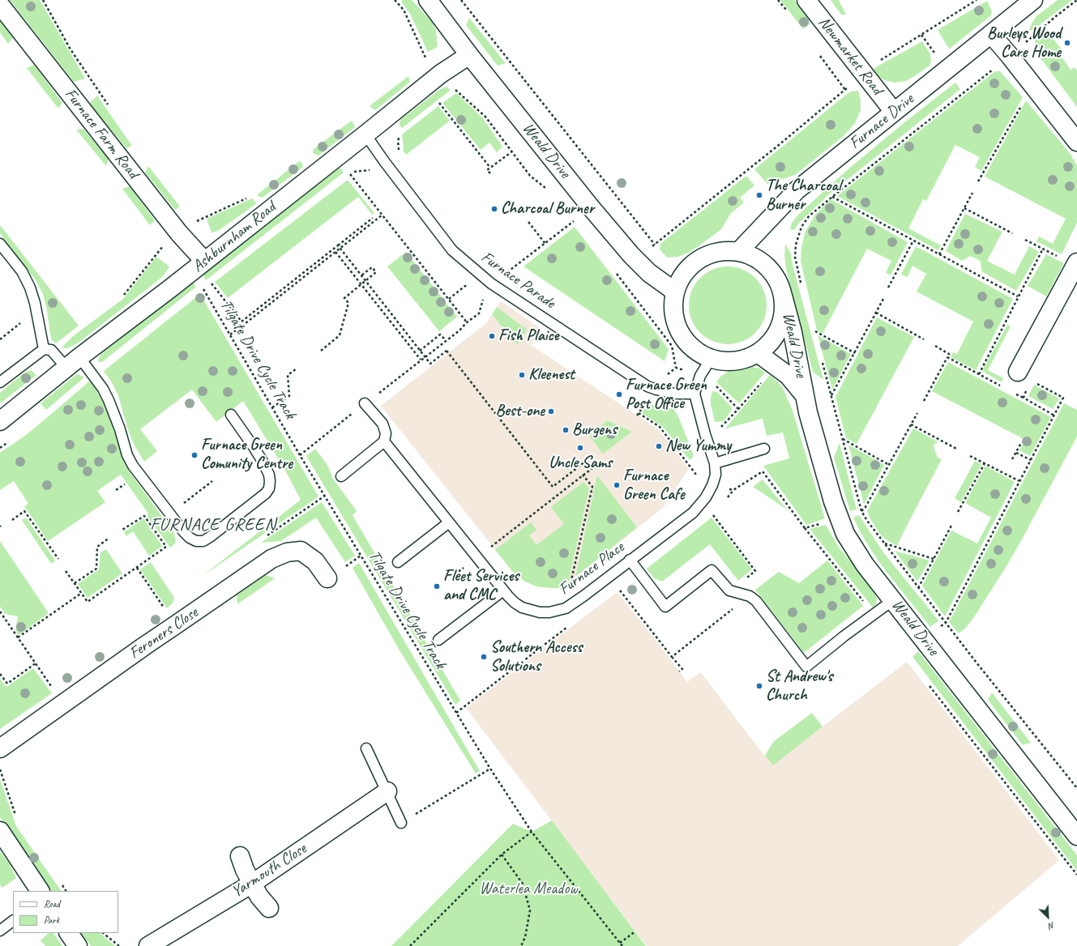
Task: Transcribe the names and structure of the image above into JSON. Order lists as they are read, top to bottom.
{
  "streets": {
    "street": [
      "Newmarket Road",
      "Furnace Drive",
      "Furnace Farm Road",
      "Weald Drive",
      "Ashburnham Road",
      "Feroners Close",
      "Yarmouth Close"
    ],
    "lane": ["Furnace Parade", "Furnace Place"],
    "path": ["Tilgate Drive Cycle Track"]
  },
  "crossings": [
    ["Newmarket Road", "Furnace Drive"],
    ["Furnace Drive", "Weald Drive"],
    ["Furnace Drive", "Furnace Place"],
    ["Furnace Farm Road", "Ashburnham Road"],
    ["Furnace Farm Road", "Tilgate Drive Cycle Track"],
    ["Weald Drive", "Ashburnham Road"],
    ["Weald Drive", "Furnace Place"],
    ["Ashburnham Road", "Furnace Parade"],
    ["Ashburnham Road", "Tilgate Drive Cycle Track"],
    ["Furnace Parade", "Furnace Place"]
  ],
  "districts": ["FURNACE GREEN"],
  "parks": ["Waterlea Meadow"],
  "places": [
    "Burleys Wood Care Home",
    "The Charcoal Burner",
    "Charcoal Burner",
    "Fish Plaice",
    "Kleenest",
    "Furnace Green Post Office",
    "Best-one",
    "Burgens",
    "New Yummy",
    "Uncle Sams",
    "Furnace Green Comunity Centre",
    "Furnace Green Cafe",
    "Fleet Services and CMC",
    "Southern Access Solutions",
    "St Andrew's Church"
  ],
  "legend": ["Road", "Park"],
  "north": "bottom right"
}
